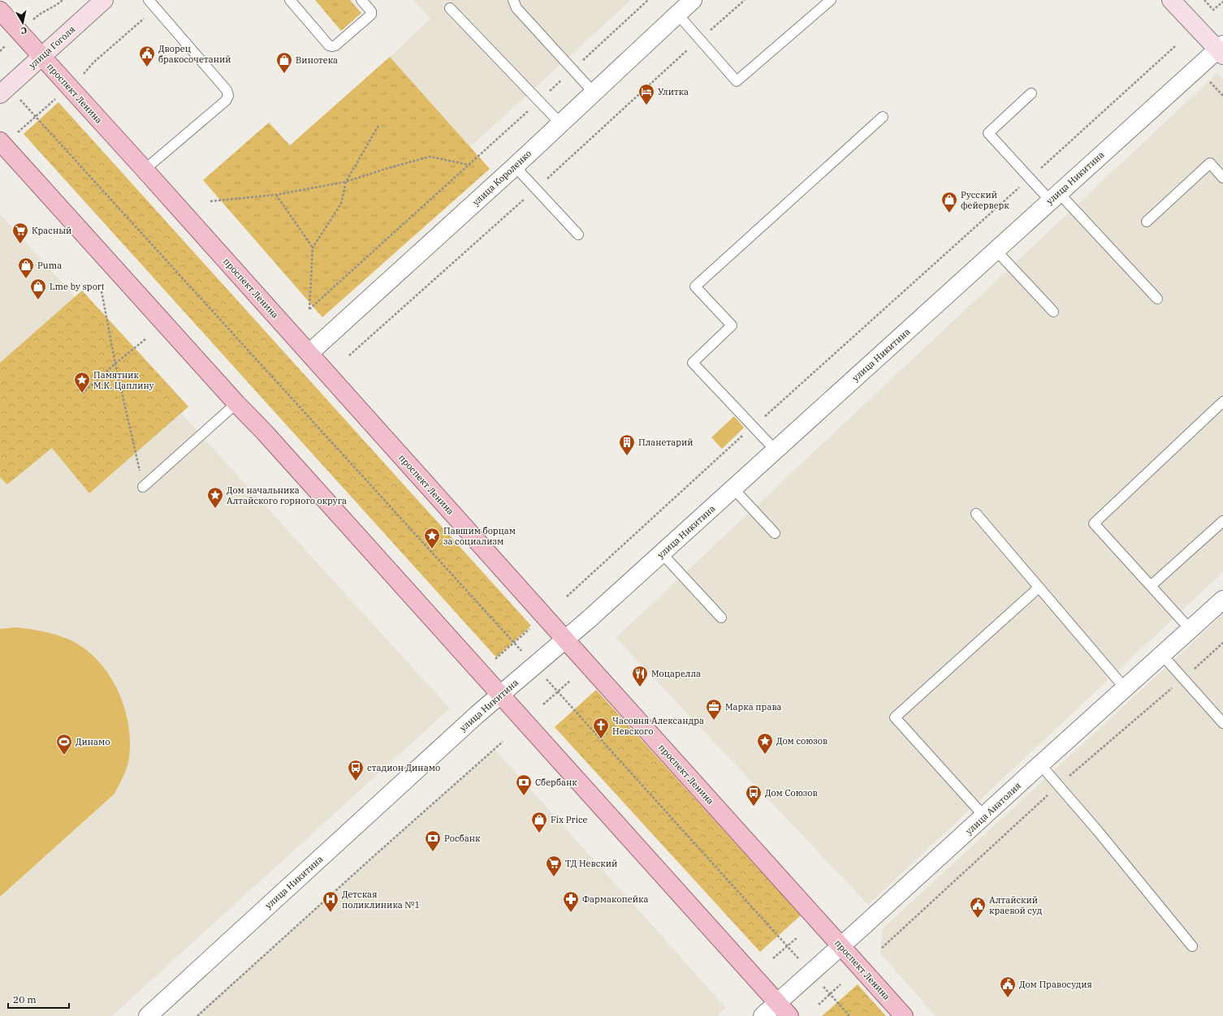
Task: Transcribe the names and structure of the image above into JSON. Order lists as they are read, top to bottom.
{
  "streets": {
    "main road": ["проспект Ленина"],
    "street": [
      "улица Гоголя",
      "улица Короленко",
      "улица Никитина",
      "улица Анатолия"
    ]
  },
  "crossings": [
    ["улица Гоголя", "проспект Ленина"],
    ["проспект Ленина", "улица Короленко"],
    ["проспект Ленина", "улица Никитина"],
    ["проспект Ленина", "улица Анатолия"]
  ],
  "places": {
    "public building": ["Дворец бракосочетаний", "Алтайский краевой суд", "Дом Правосудия"],
    "shop": [
      "Винотека",
      "Русский фейерверк",
      "Puma",
      "Lme by sport",
      "Fix Price"
    ],
    "hotel": ["Улитка"],
    "supermarket": ["Красный", "ТД Невский"],
    "place": [
      "Памятник М.К. Цаплину",
      "Дом начальника Алтайского горного округа",
      "Павшим борцам за социализм",
      "Дом союзов"
    ],
    "building": ["Планетарий"],
    "restaurant": ["Моцарелла"],
    "office": ["Марка права"],
    "church": ["Часовня Александра Невского"],
    "sports": ["Динамо"],
    "bus stop": ["стадион Динамо", "Дом Союзов"],
    "bank": ["Сбербанк", "Росбанк"],
    "hospital": ["Детская поликлиника №1"],
    "pharmacy": ["Фармакопейка"]
  },
  "scale_bar": "20 m",
  "north": "bottom"
}
